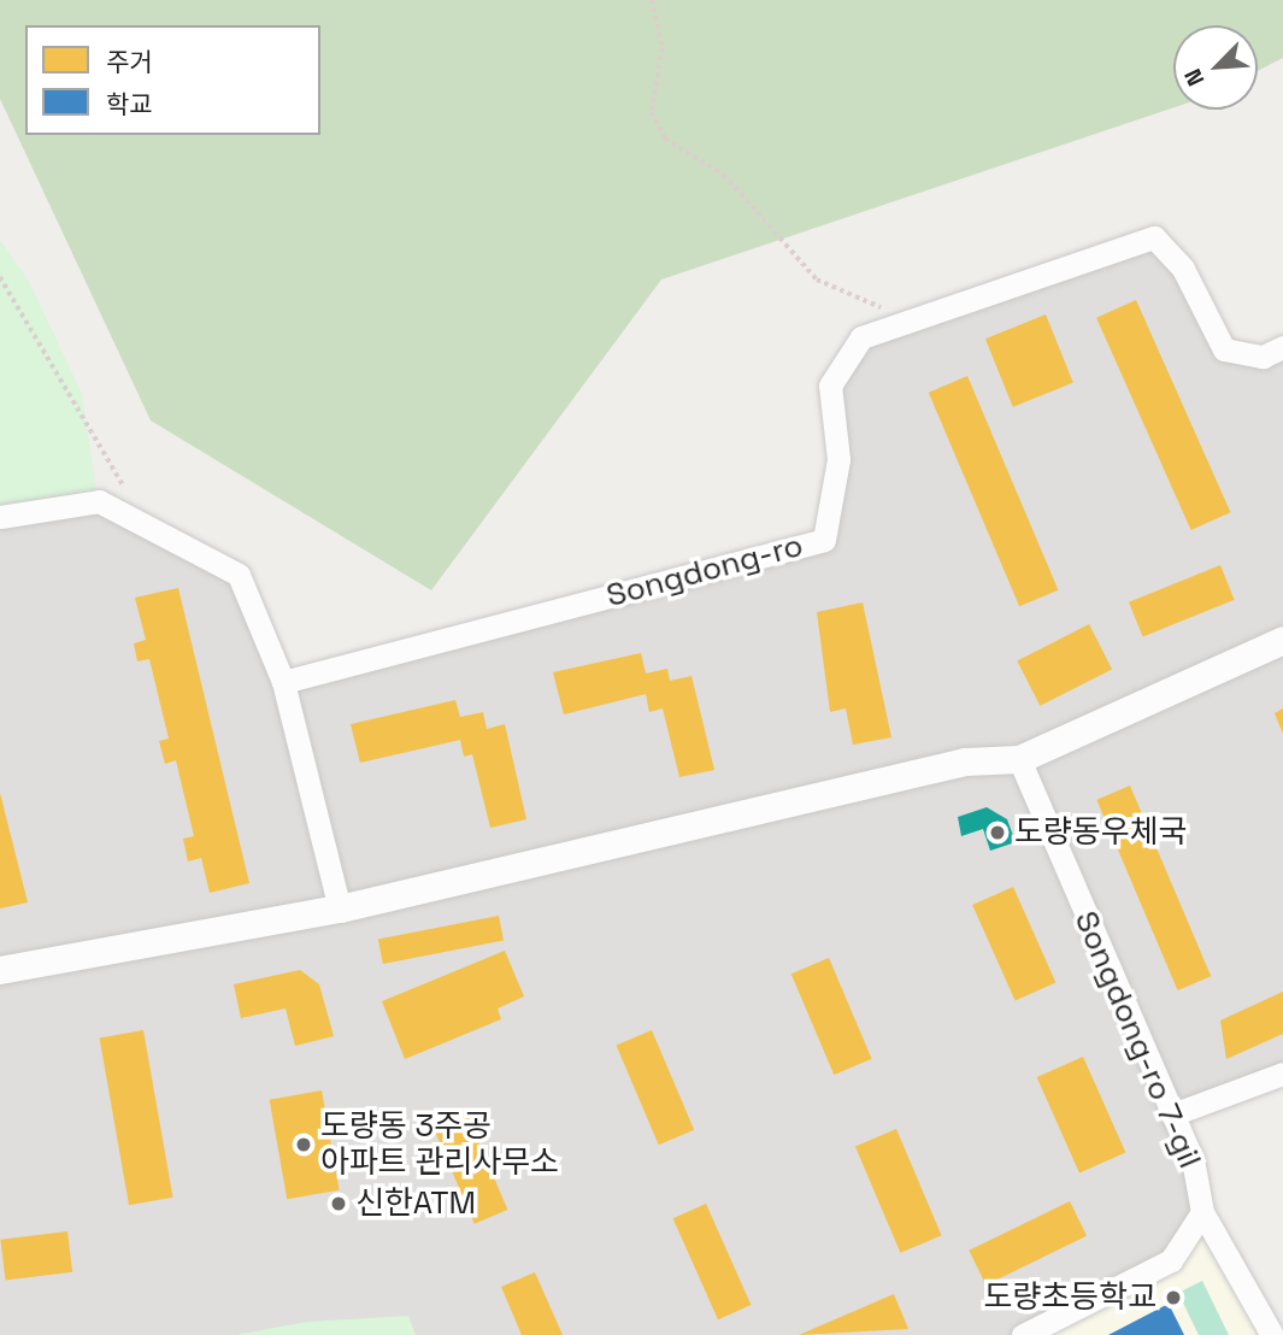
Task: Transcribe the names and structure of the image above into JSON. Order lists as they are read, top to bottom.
{
  "streets": {
    "street": ["Songdong-ro", "Songdong-ro 7-gil"]
  },
  "places": [
    "도량동우체국",
    "도량동 3주공 아파트 관리사무소",
    "신한ATM",
    "도량초등학교"
  ],
  "legend": ["주거", "학교"],
  "north": "bottom left"
}
